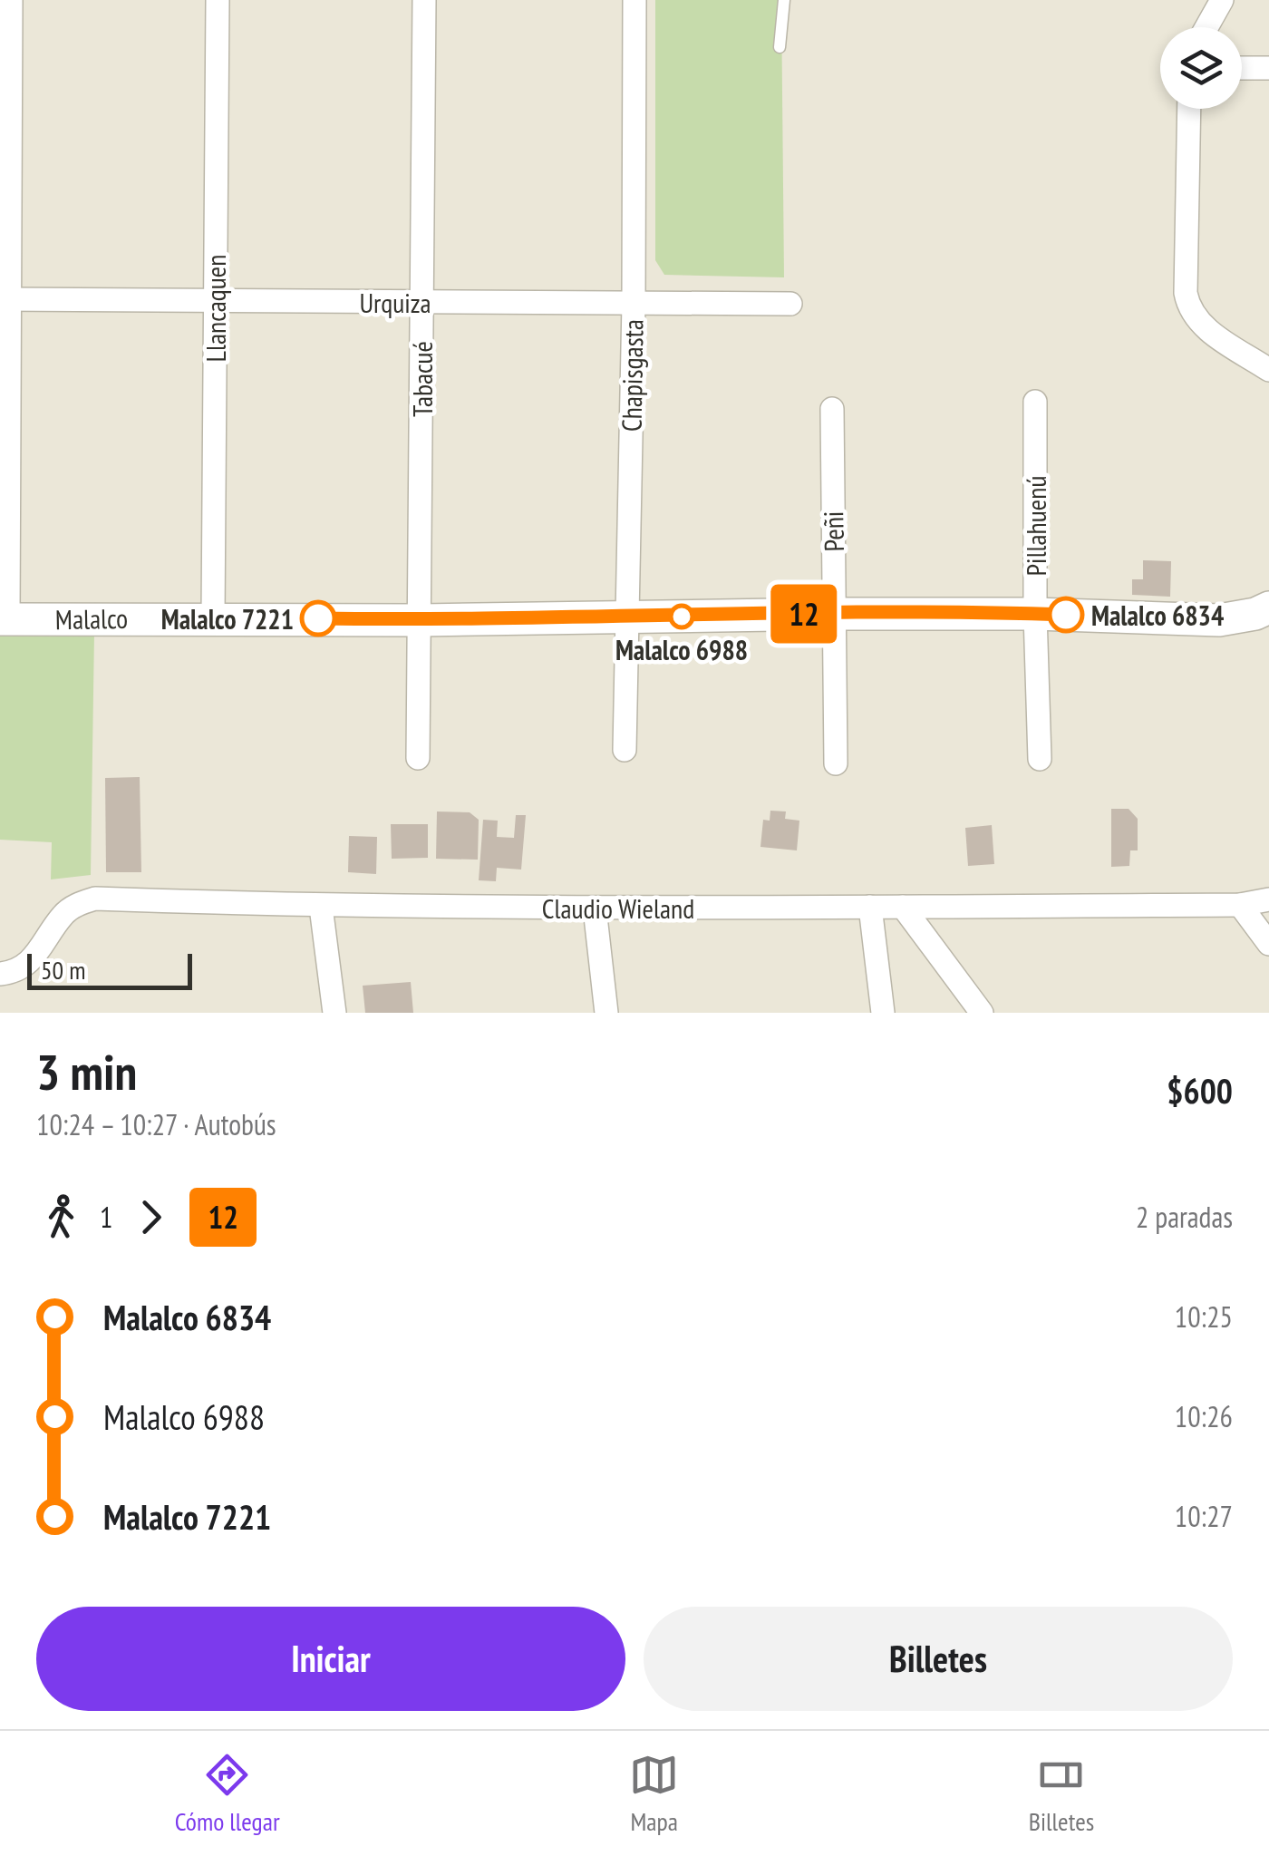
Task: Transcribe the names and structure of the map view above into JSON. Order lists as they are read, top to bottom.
{
  "streets": {
    "main road": ["Malalco"],
    "street": [
      "Urquiza",
      "Llancaquen",
      "Chapisgasta",
      "Tabacué",
      "Pillahuenú",
      "Peñi",
      "Claudio Wieland"
    ]
  },
  "crossings": [
    ["Urquiza", "Llancaquen"],
    ["Urquiza", "Chapisgasta"],
    ["Urquiza", "Tabacué"],
    ["Llancaquen", "Malalco"],
    ["Chapisgasta", "Malalco"],
    ["Tabacué", "Malalco"],
    ["Pillahuenú", "Malalco"],
    ["Peñi", "Malalco"]
  ],
  "places": ["Malalco 6834", "Malalco 6988", "Malalco 7221"],
  "lines": ["bus line 12"],
  "scale_bar": "50 m",
  "page": {
    "on_map": "12",
    "scale": "50 m",
    "heading": ["3 min", "10:24 – 10:27 · Autobús", "$600"],
    "legs": ["1", "12", "2 paradas"],
    "list": [
      {
        "name": "Malalco 6834",
        "value": "10:25"
      },
      {
        "name": "Malalco 6988",
        "value": "10:26"
      },
      {
        "name": "Malalco 7221",
        "value": "10:27"
      }
    ],
    "buttons": ["Iniciar", "Billetes"],
    "tabs": ["Cómo llegar", "Mapa", "Billetes"]
  }
}
